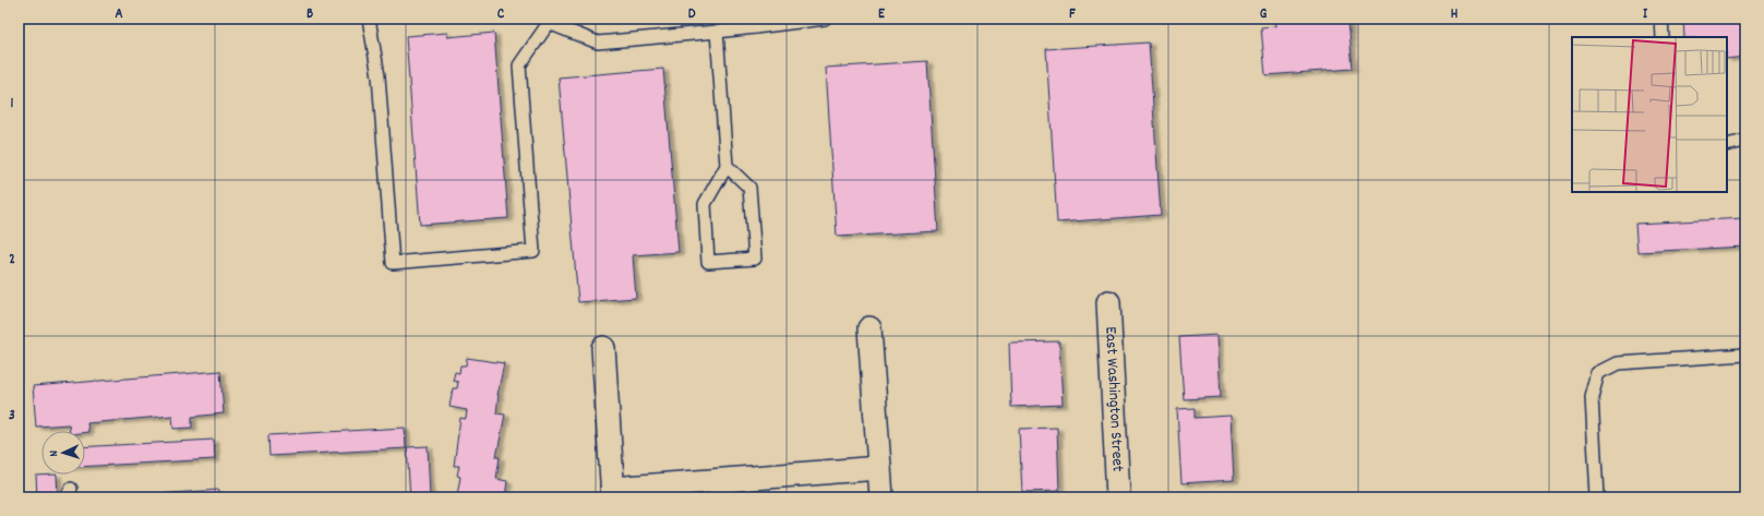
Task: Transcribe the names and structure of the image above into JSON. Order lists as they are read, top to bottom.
{
  "streets": {
    "street": ["East Washington Street"]
  },
  "north": "left",
  "grid": {
    "columns": [
      "A",
      "B",
      "C",
      "D",
      "E",
      "F",
      "G",
      "H",
      "I"
    ],
    "rows": ["1", "2", "3"]
  }
}
